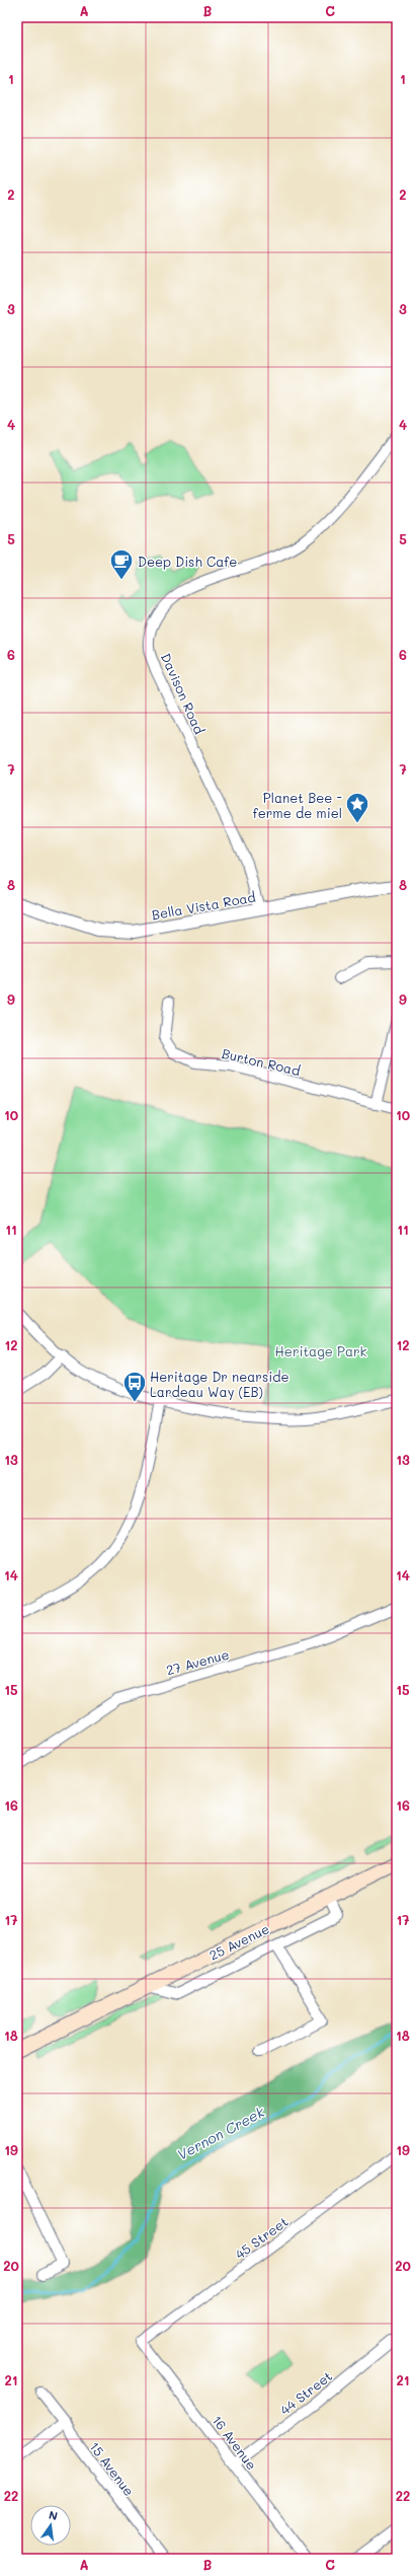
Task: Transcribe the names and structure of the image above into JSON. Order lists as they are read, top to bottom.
{
  "streets": {
    "main road": ["25 Avenue"],
    "street": [
      "Davison Road",
      "Bella Vista Road",
      "Burton Road",
      "27 Avenue",
      "45 Street",
      "44 Street",
      "16 Avenue",
      "15 Avenue"
    ]
  },
  "crossings": [
    ["Davison Road", "Bella Vista Road"],
    ["45 Street", "16 Avenue"],
    ["44 Street", "16 Avenue"]
  ],
  "water": ["Vernon Creek"],
  "parks": ["Heritage Park"],
  "places": {
    "cafe": ["Deep Dish Cafe"],
    "place": ["Planet Bee - ferme de miel"],
    "bus stop": ["Heritage Dr nearside Lardeau Way (EB)"]
  },
  "north": "top",
  "grid": {
    "columns": ["A", "B", "C"],
    "rows": [
      "1",
      "2",
      "3",
      "4",
      "5",
      "6",
      "7",
      "8",
      "9",
      "10",
      "11",
      "12",
      "13",
      "14",
      "15",
      "16",
      "17",
      "18",
      "19",
      "20",
      "21",
      "22"
    ]
  }
}
